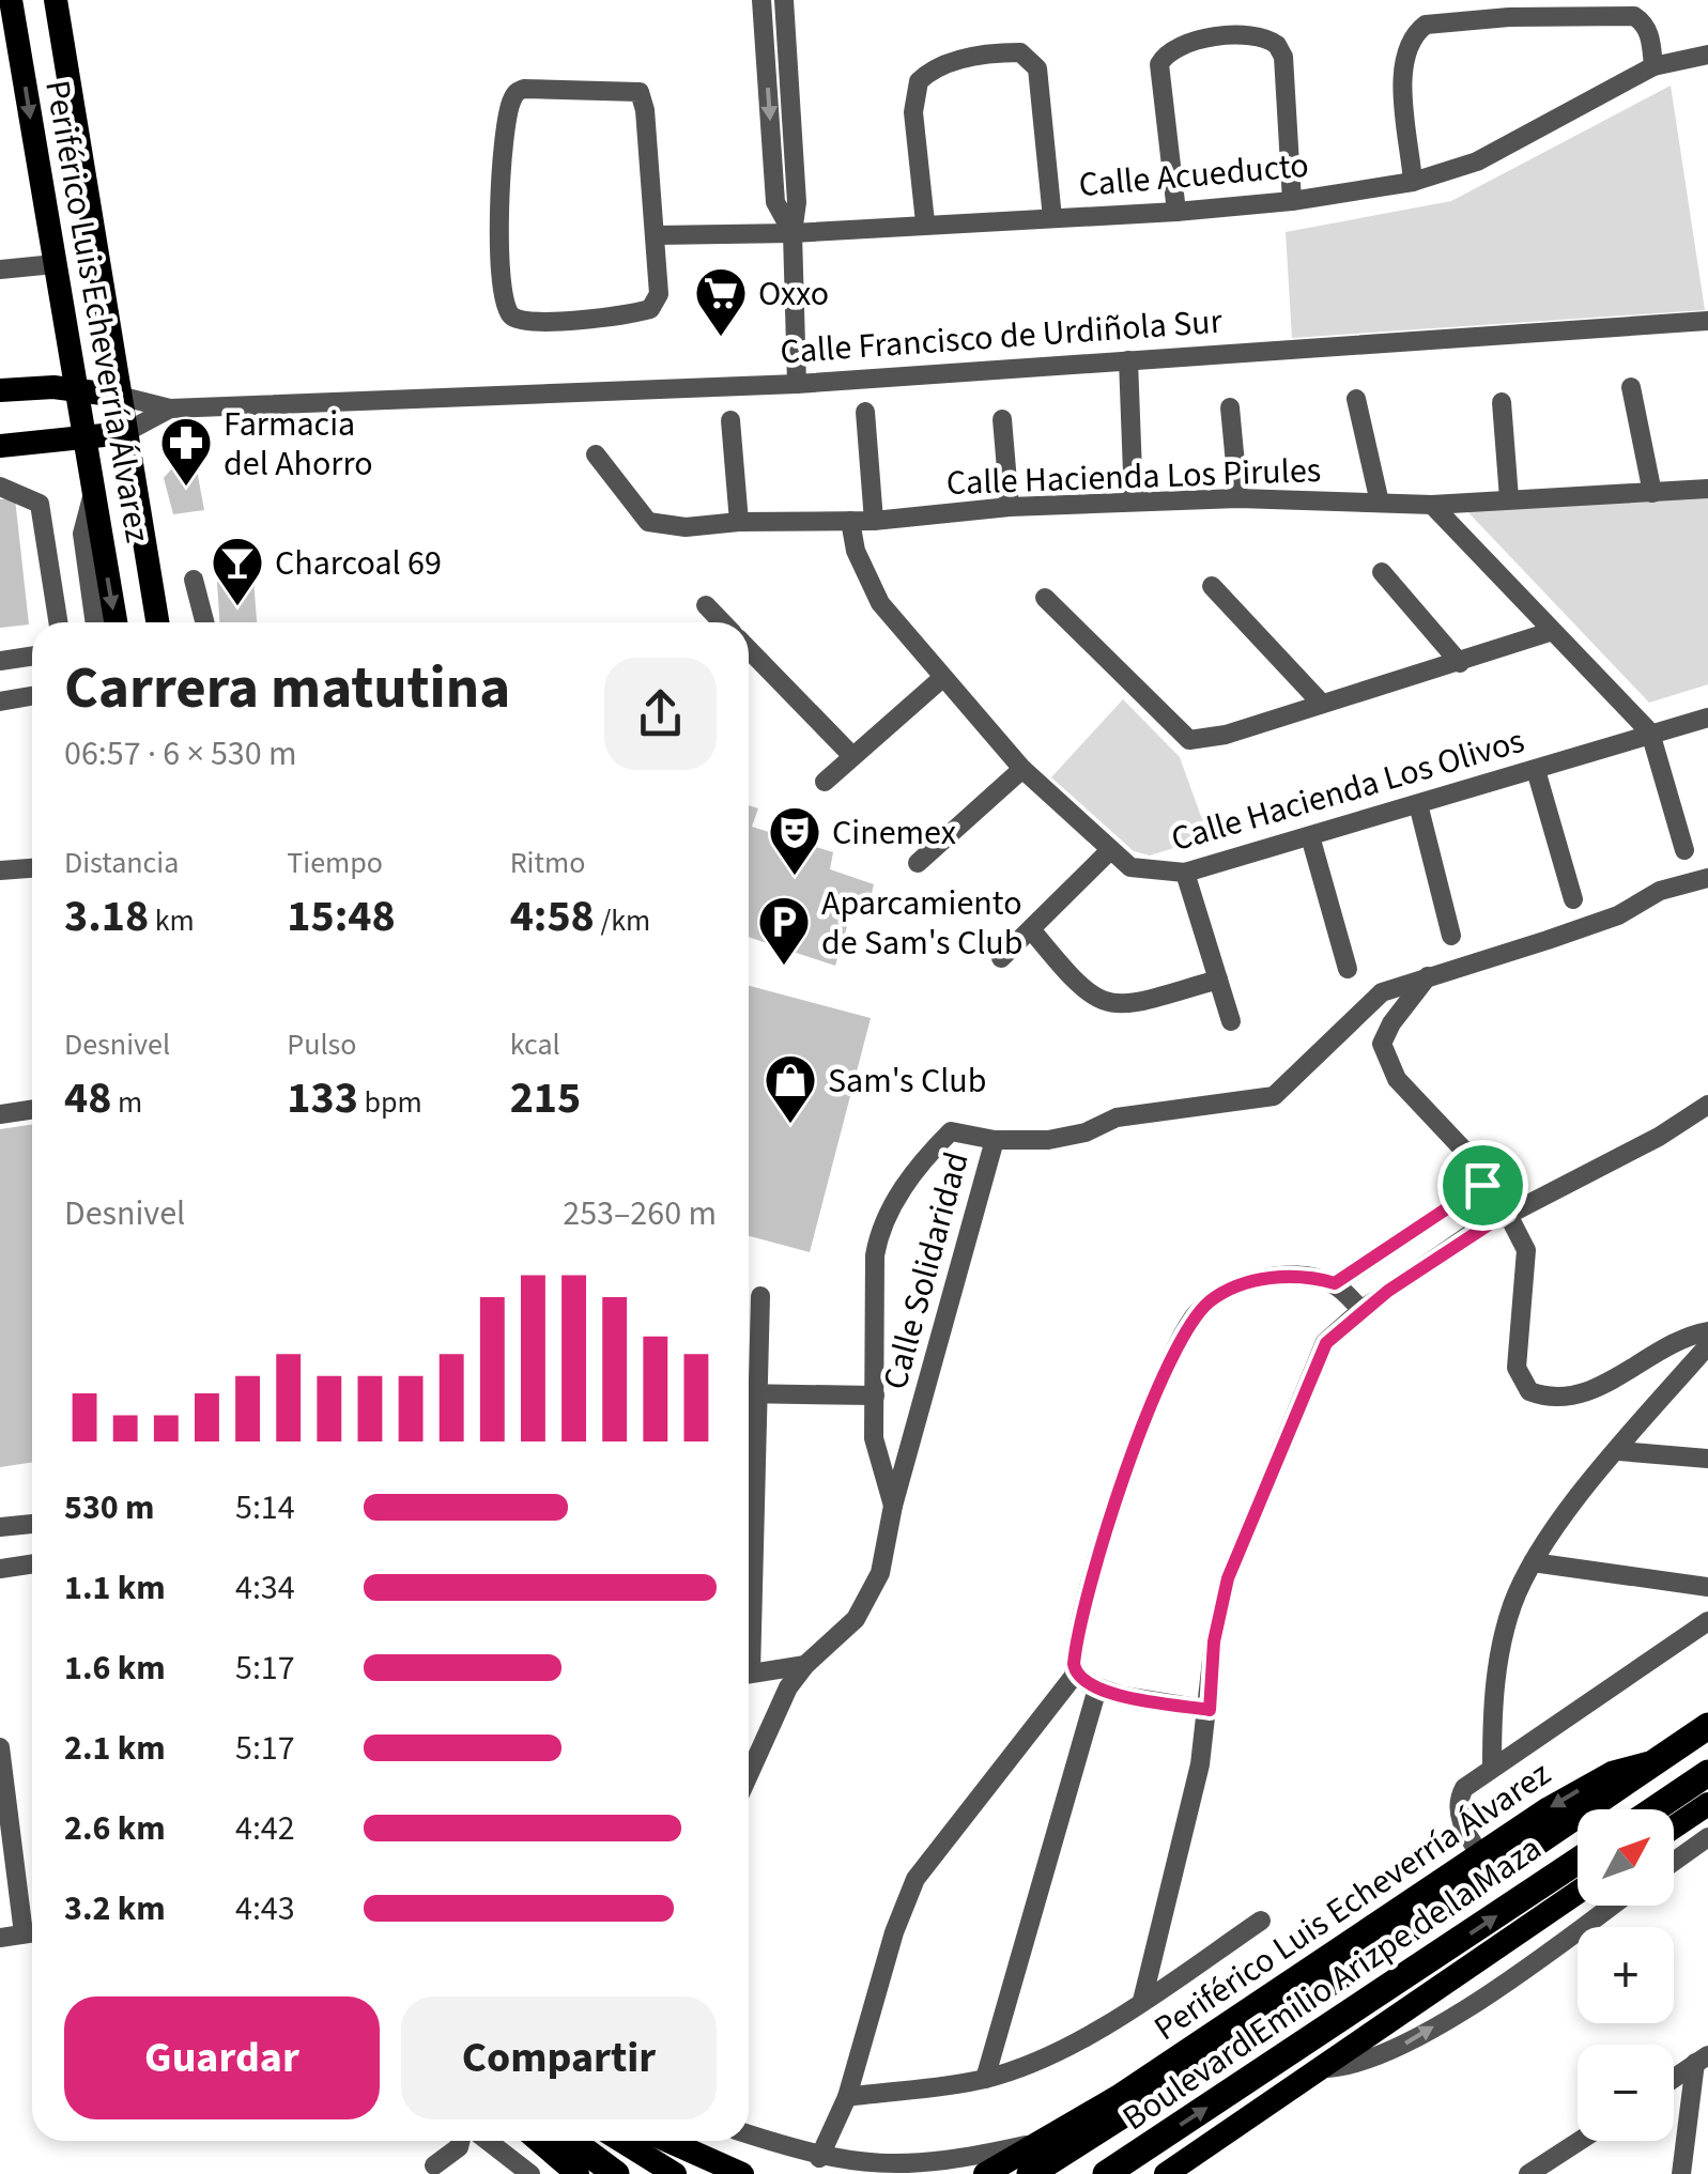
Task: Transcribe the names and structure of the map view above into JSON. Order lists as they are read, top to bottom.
{
  "streets": {
    "highway": ["Periférico Luis Echeverría Álvarez", "Boulevard Emilio Arizpe de la Maza"],
    "street": [
      "Calle Acueducto",
      "Calle Francisco de Urdiñola Sur",
      "Calle Hacienda Los Pirules",
      "Calle Hacienda Los Olivos",
      "Calle Solidaridad"
    ]
  },
  "crossings": [
    ["Periférico Luis Echeverría Álvarez", "Calle Francisco de Urdiñola Sur"],
    ["Periférico Luis Echeverría Álvarez", "Boulevard Emilio Arizpe de la Maza"],
    ["Calle Hacienda Los Pirules", "Calle Hacienda Los Olivos"]
  ],
  "places": {
    "supermarket": ["Oxxo"],
    "pharmacy": ["Farmacia del Ahorro"],
    "bar": ["Charcoal 69"],
    "theatre": ["Cinemex"],
    "parking": ["Aparcamiento de Sam's Club"],
    "shop": ["Sam's Club"]
  },
  "north": "top right",
  "page": {
    "heading": ["Carrera matutina", "06:57 · 6 × 530 m"],
    "stats": [
      ["Distancia", "3.18 km"],
      ["Tiempo", "15:48"],
      ["Ritmo", "4:58 /km"],
      ["Desnivel", "48 m"],
      ["Pulso", "133 bpm"],
      ["kcal", "215"]
    ],
    "chart": ["Desnivel", "253–260 m"],
    "list": [
      {
        "name": "530 m",
        "note": "5:14"
      },
      {
        "name": "1.1 km",
        "note": "4:34"
      },
      {
        "name": "1.6 km",
        "note": "5:17"
      },
      {
        "name": "2.1 km",
        "note": "5:17"
      },
      {
        "name": "2.6 km",
        "note": "4:42"
      },
      {
        "name": "3.2 km",
        "note": "4:43"
      }
    ],
    "map_buttons": ["+", "−"],
    "buttons": ["Guardar", "Compartir"]
  }
}
